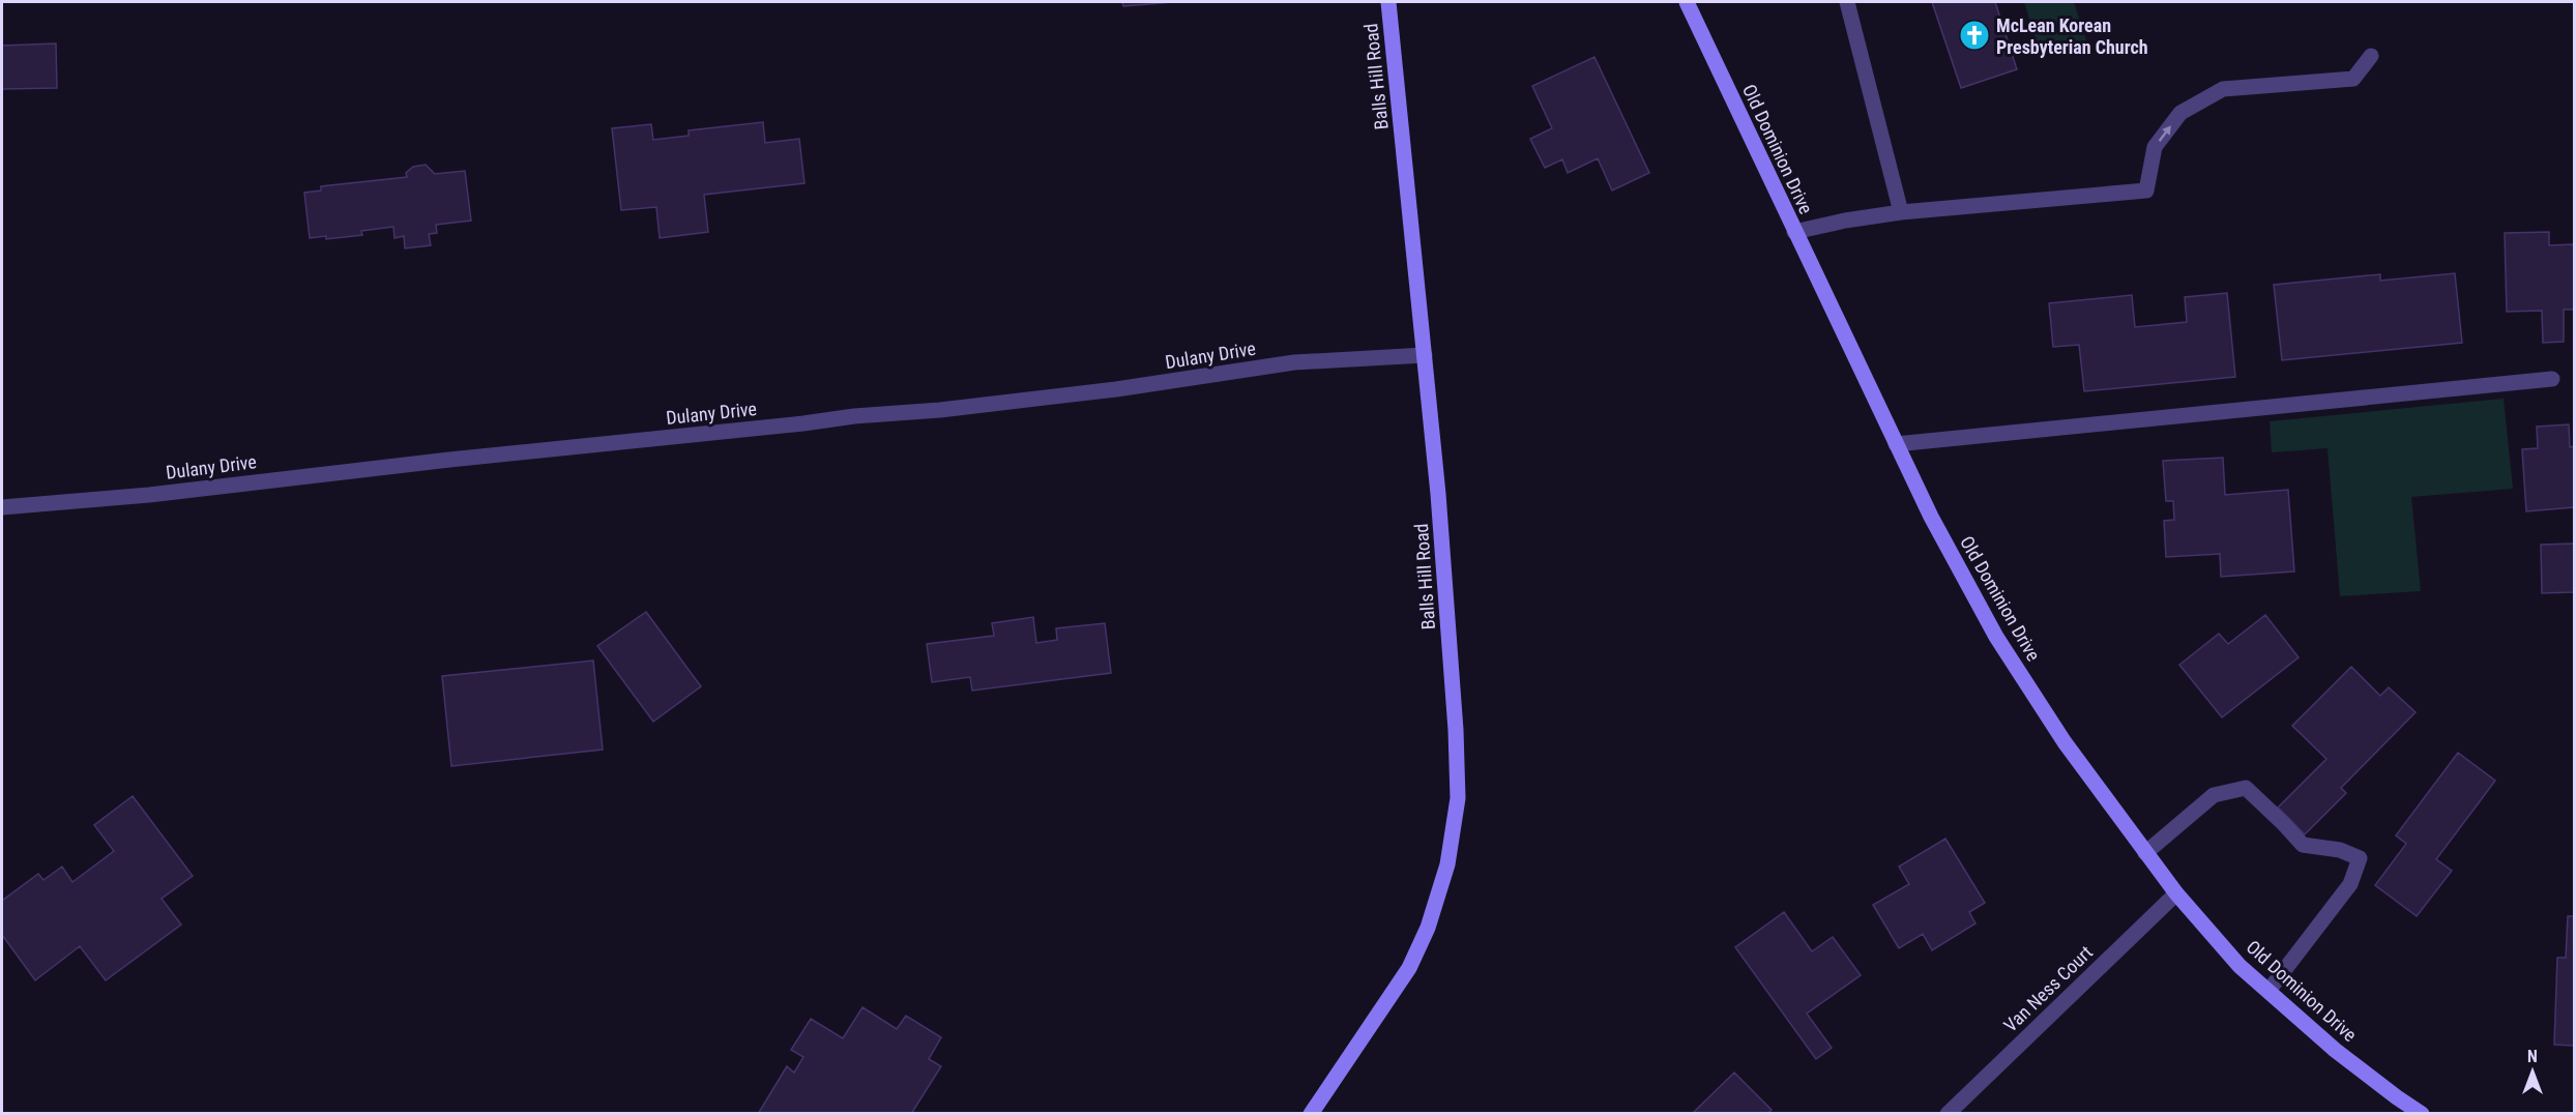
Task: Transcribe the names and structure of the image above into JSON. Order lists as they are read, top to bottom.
{
  "streets": {
    "main road": ["Balls Hill Road", "Old Dominion Drive"],
    "street": ["Dulany Drive", "Van Ness Court"]
  },
  "crossings": [
    ["Balls Hill Road", "Dulany Drive"],
    ["Old Dominion Drive", "Van Ness Court"]
  ],
  "places": {
    "church": ["McLean Korean Presbyterian Church"]
  },
  "north": "top"
}
